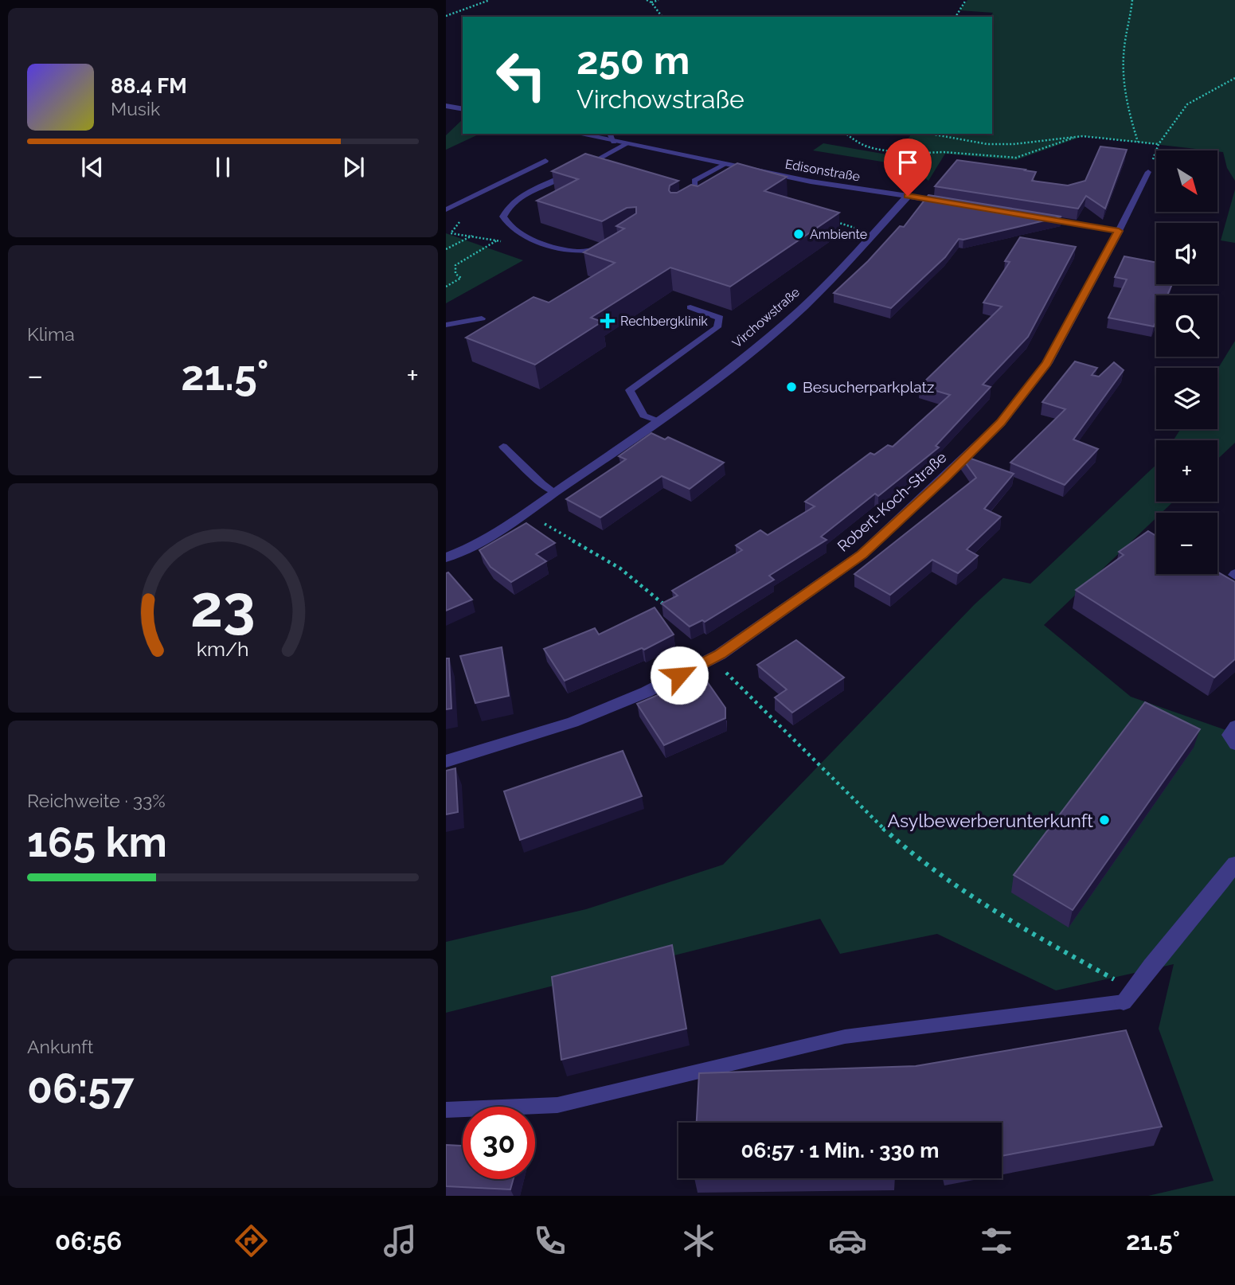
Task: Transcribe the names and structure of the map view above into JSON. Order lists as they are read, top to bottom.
{
  "streets": {
    "street": ["Edisonstraße", "Virchowstraße", "Robert-Koch-Straße"]
  },
  "crossings": [
    ["Edisonstraße", "Virchowstraße"]
  ],
  "places": {
    "other": ["Ambiente", "Besucherparkplatz", "Asylbewerberunterkunft"],
    "health": ["Rechbergklinik"]
  },
  "north": "bottom right",
  "page": {
    "turn": ["250 m", "Virchowstraße"],
    "song": ["88.4 FM", "Musik"],
    "map_buttons": ["+", "−"],
    "tile": [
      "Klima",
      ["Reichweite · 33%", "165 km"],
      ["Ankunft", "06:57"]
    ],
    "heat": ["−", "21.5°", "+"],
    "limit": "30",
    "trip": "06:57 · 1 Min. · 330 m",
    "tabs": ["06:56", "21.5°"],
    "gauge": ["23", "km/h"]
  }
}
